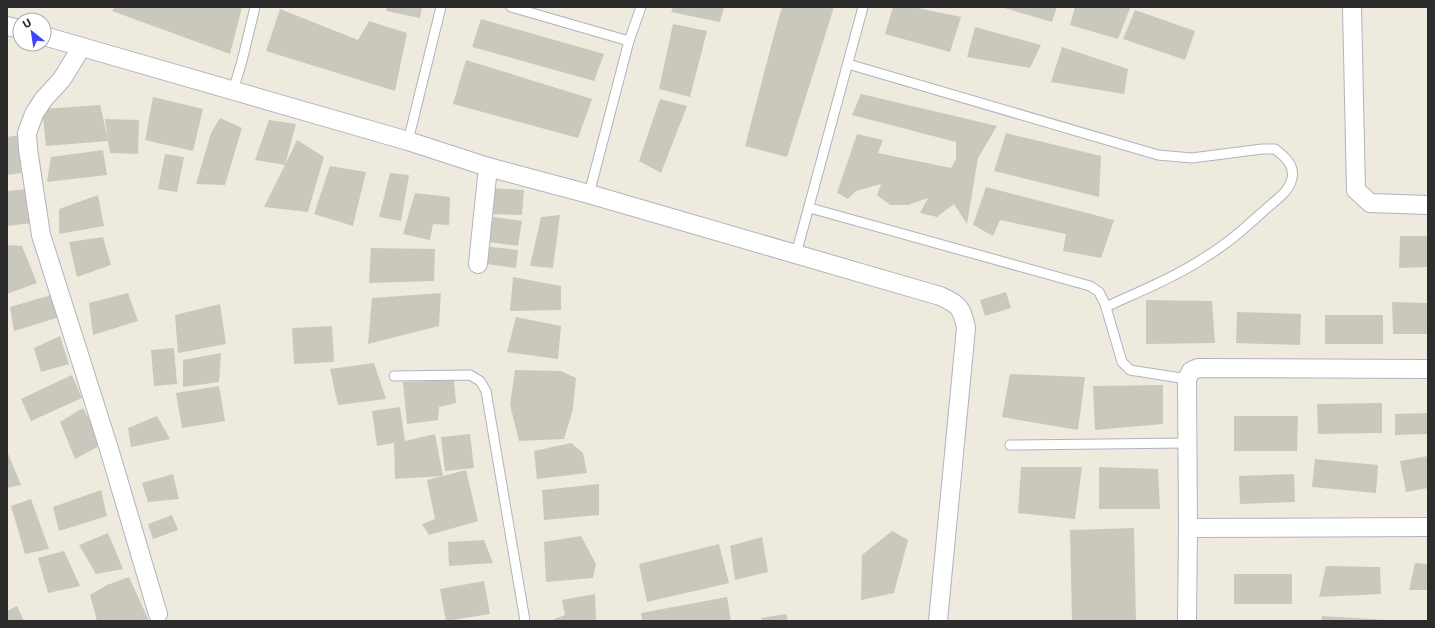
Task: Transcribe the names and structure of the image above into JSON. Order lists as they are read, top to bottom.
{
  "north": "top left"
}
